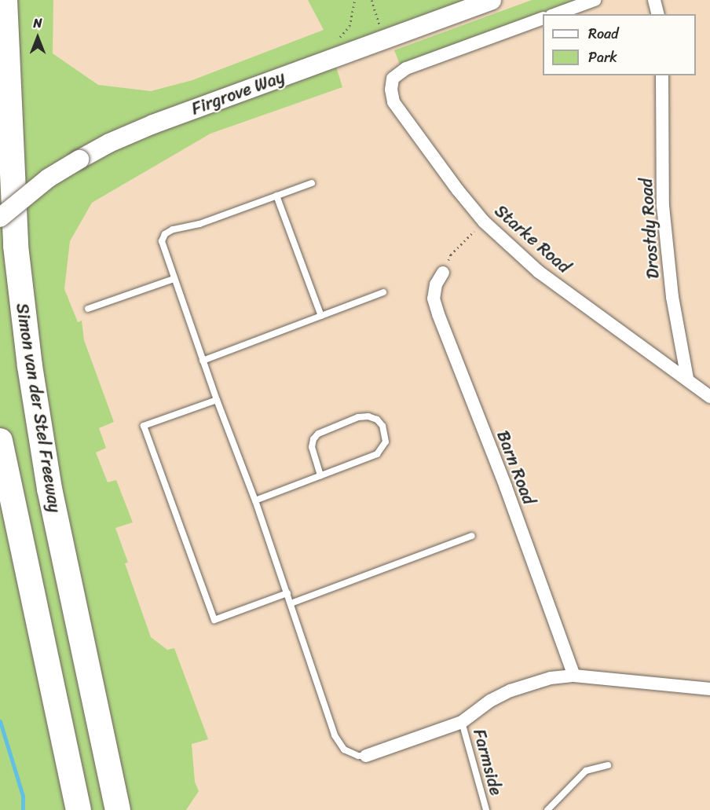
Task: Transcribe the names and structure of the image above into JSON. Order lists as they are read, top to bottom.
{
  "streets": {
    "highway": ["Simon van der Stel Freeway"],
    "street": [
      "Firgrove Way",
      "Drostdy Road",
      "Starke Road",
      "Barn Road"
    ],
    "lane": ["Farmside"]
  },
  "crossings": [
    ["Drostdy Road", "Starke Road"]
  ],
  "legend": ["Road", "Park"],
  "north": "top"
}
